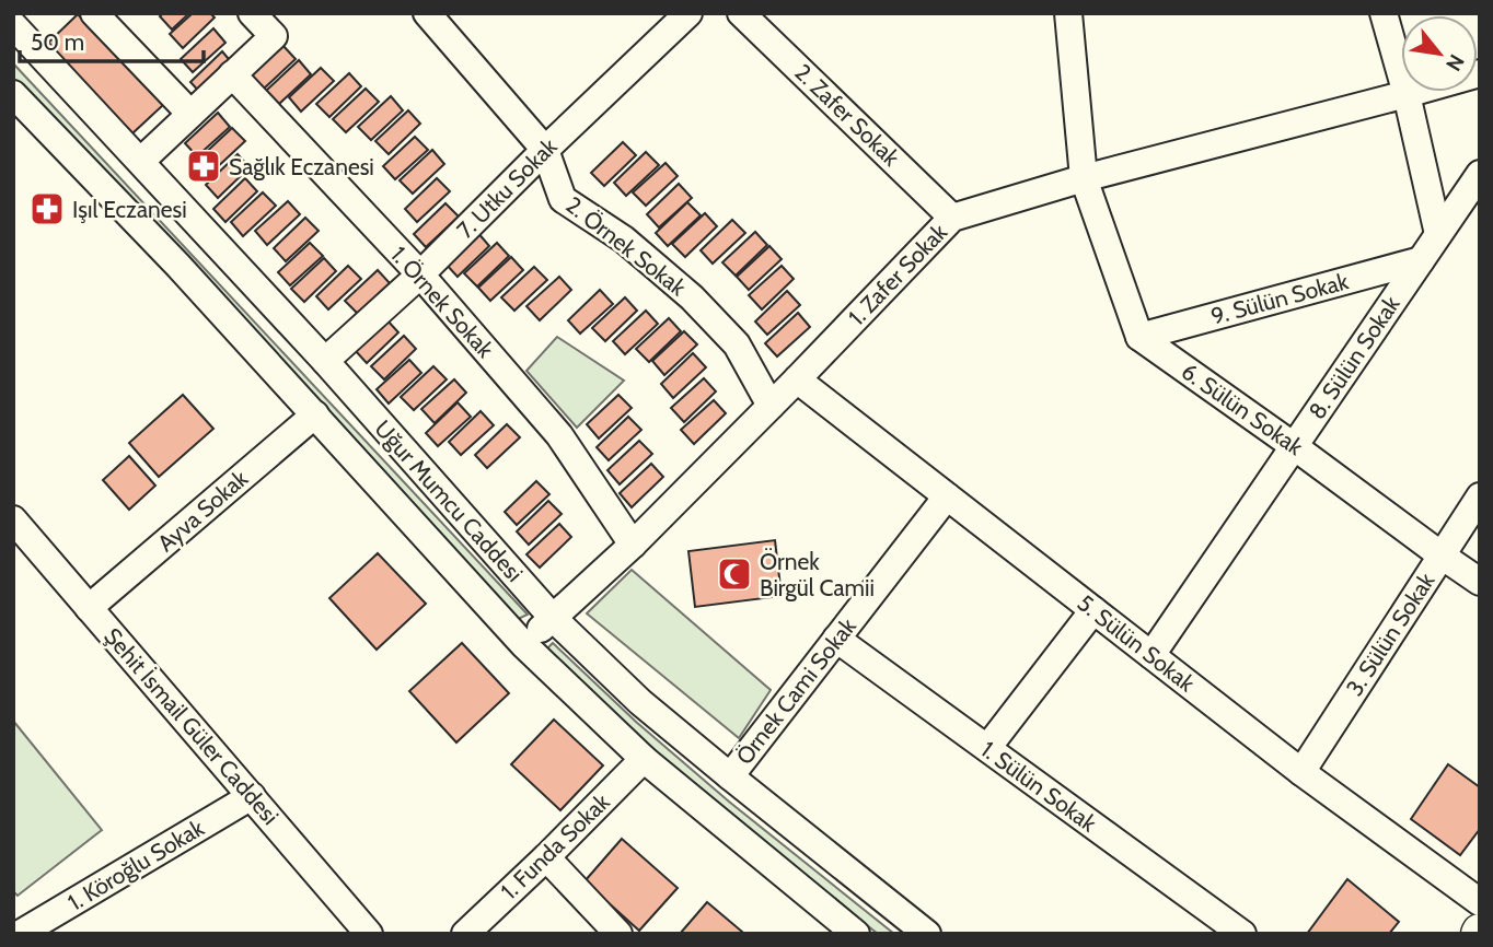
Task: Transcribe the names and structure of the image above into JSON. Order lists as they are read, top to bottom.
{
  "streets": {
    "street": [
      "2. Zafer Sokak",
      "7. Utku Sokak",
      "2. Örnek Sokak",
      "1. Zafer Sokak",
      "9. Sülün Sokak",
      "1. Örnek Sokak",
      "8. Sülün Sokak",
      "6. Sülün Sokak",
      "Uğur Mumcu Caddesi",
      "Ayva Sokak",
      "3. Sülün Sokak",
      "5. Sülün Sokak",
      "Örnek Cami Sokak",
      "Şehit İsmail Güler Caddesi",
      "1. Sülün Sokak",
      "1. Funda Sokak",
      "1. Köroğlu Sokak"
    ]
  },
  "crossings": [
    ["2. Zafer Sokak", "1. Zafer Sokak"],
    ["7. Utku Sokak", "2. Örnek Sokak"],
    ["7. Utku Sokak", "1. Örnek Sokak"],
    ["7. Utku Sokak", "Uğur Mumcu Caddesi"],
    ["2. Örnek Sokak", "1. Zafer Sokak"],
    ["1. Zafer Sokak", "1. Örnek Sokak"],
    ["1. Zafer Sokak", "Uğur Mumcu Caddesi"],
    ["1. Zafer Sokak", "5. Sülün Sokak"],
    ["9. Sülün Sokak", "8. Sülün Sokak"],
    ["9. Sülün Sokak", "6. Sülün Sokak"],
    ["8. Sülün Sokak", "6. Sülün Sokak"],
    ["8. Sülün Sokak", "5. Sülün Sokak"],
    ["6. Sülün Sokak", "3. Sülün Sokak"],
    ["Uğur Mumcu Caddesi", "Ayva Sokak"],
    ["Uğur Mumcu Caddesi", "Örnek Cami Sokak"],
    ["Uğur Mumcu Caddesi", "1. Funda Sokak"],
    ["Ayva Sokak", "Şehit İsmail Güler Caddesi"],
    ["3. Sülün Sokak", "5. Sülün Sokak"],
    ["5. Sülün Sokak", "Örnek Cami Sokak"],
    ["Örnek Cami Sokak", "1. Sülün Sokak"],
    ["Şehit İsmail Güler Caddesi", "1. Köroğlu Sokak"]
  ],
  "places": {
    "pharmacy": ["Sağlık Eczanesi", "Işıl Eczanesi"],
    "mosque": ["Örnek Birgül Camii"]
  },
  "scale_bar": "50 m",
  "north": "bottom right"
}
